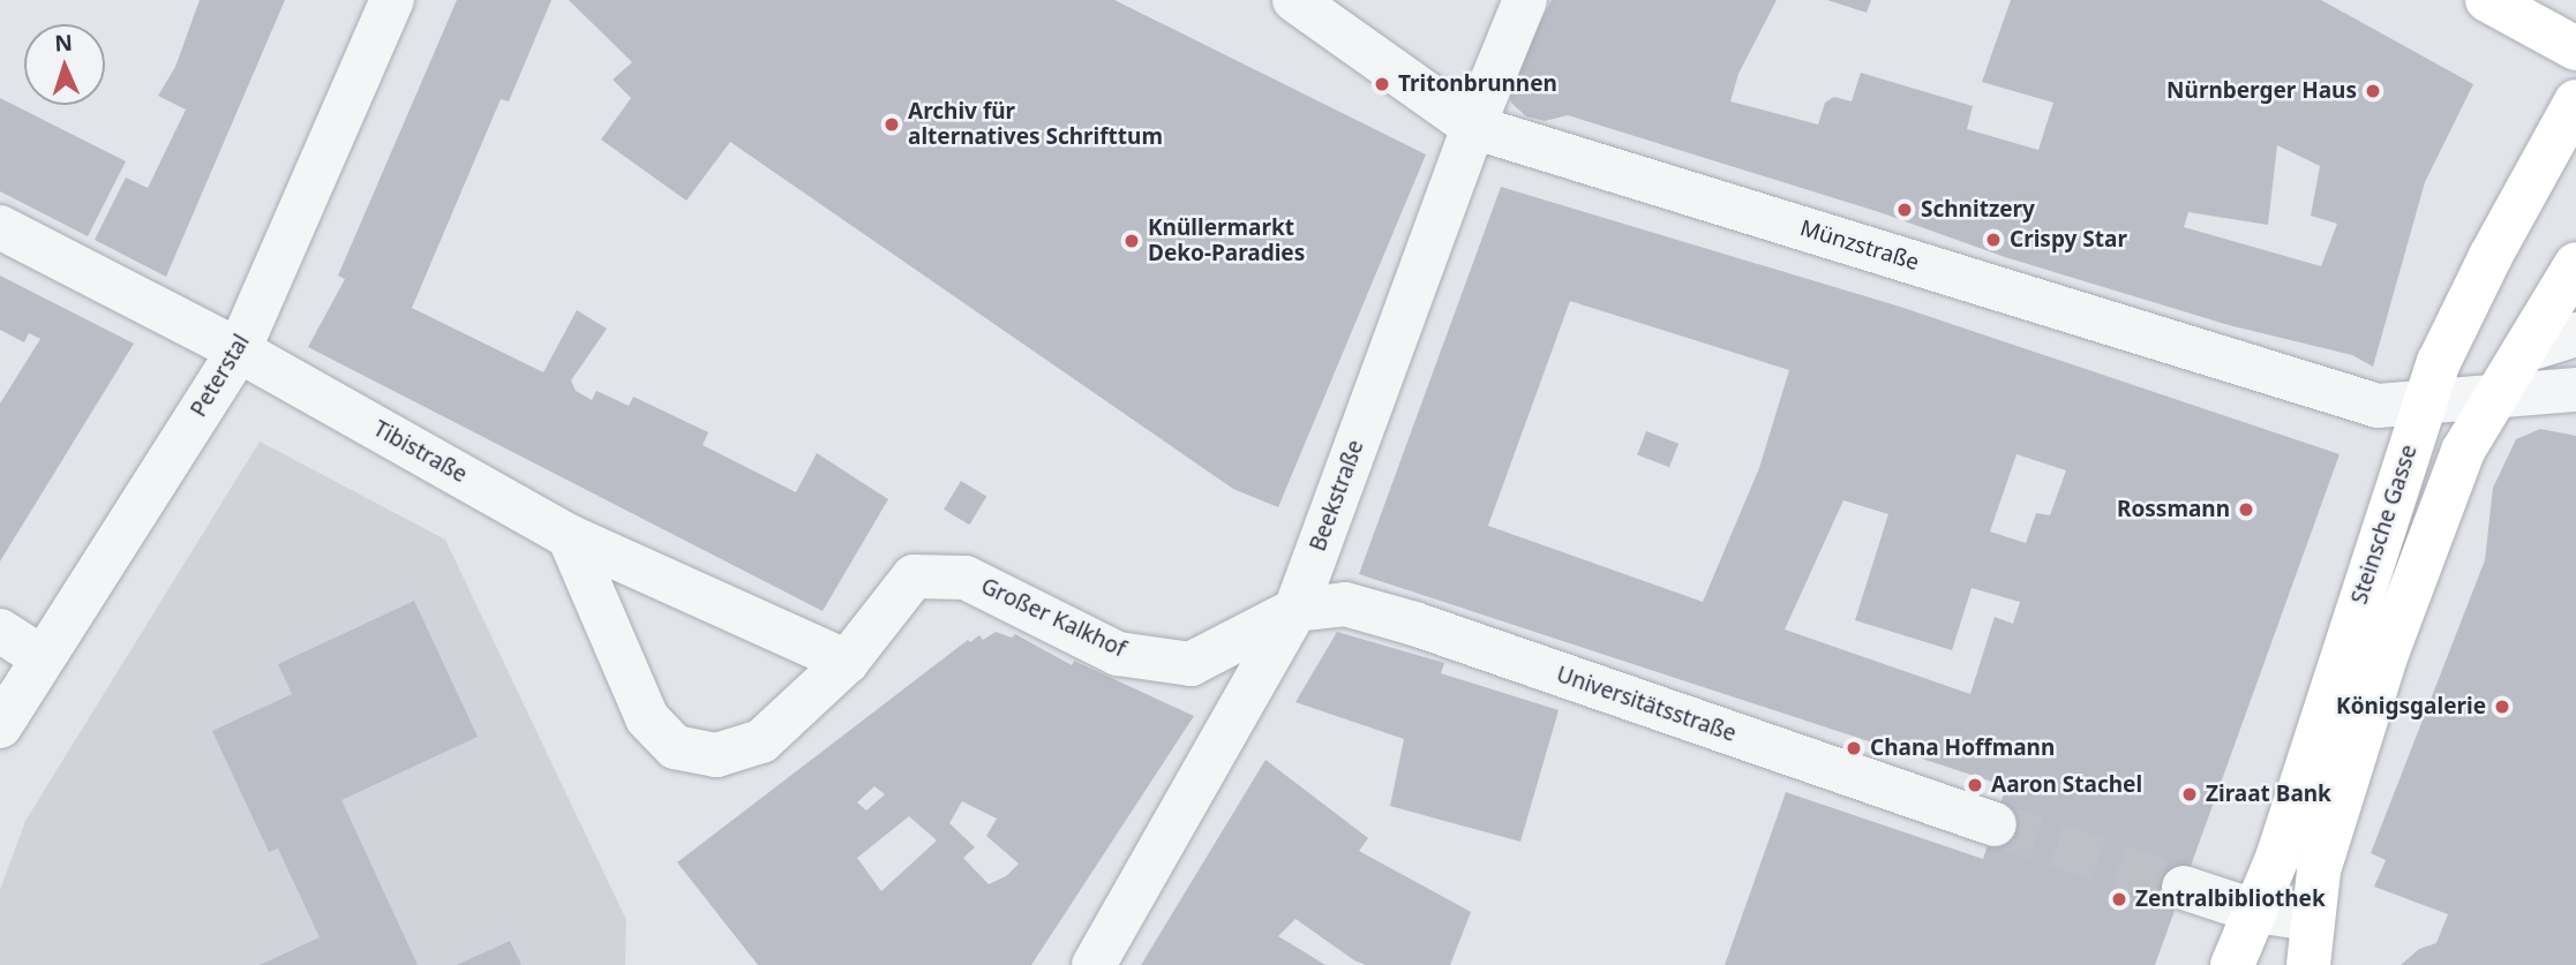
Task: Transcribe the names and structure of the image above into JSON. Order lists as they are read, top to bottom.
{
  "streets": {
    "main road": ["Steinsche Gasse"],
    "street": [
      "Münzstraße",
      "Peterstal",
      "Tibistraße",
      "Beekstraße",
      "Großer Kalkhof",
      "Universitätsstraße"
    ]
  },
  "crossings": [
    ["Münzstraße", "Beekstraße"],
    ["Münzstraße", "Steinsche Gasse"],
    ["Peterstal", "Tibistraße"],
    ["Tibistraße", "Großer Kalkhof"],
    ["Beekstraße", "Großer Kalkhof"],
    ["Beekstraße", "Universitätsstraße"],
    ["Großer Kalkhof", "Universitätsstraße"]
  ],
  "places": [
    "Tritonbrunnen",
    "Nürnberger Haus",
    "Archiv für alternatives Schrifttum",
    "Schnitzery",
    "Crispy Star",
    "Knüllermarkt Deko-Paradies",
    "Rossmann",
    "Königsgalerie",
    "Chana Hoffmann",
    "Aaron Stachel",
    "Ziraat Bank",
    "Zentralbibliothek"
  ],
  "north": "top"
}
